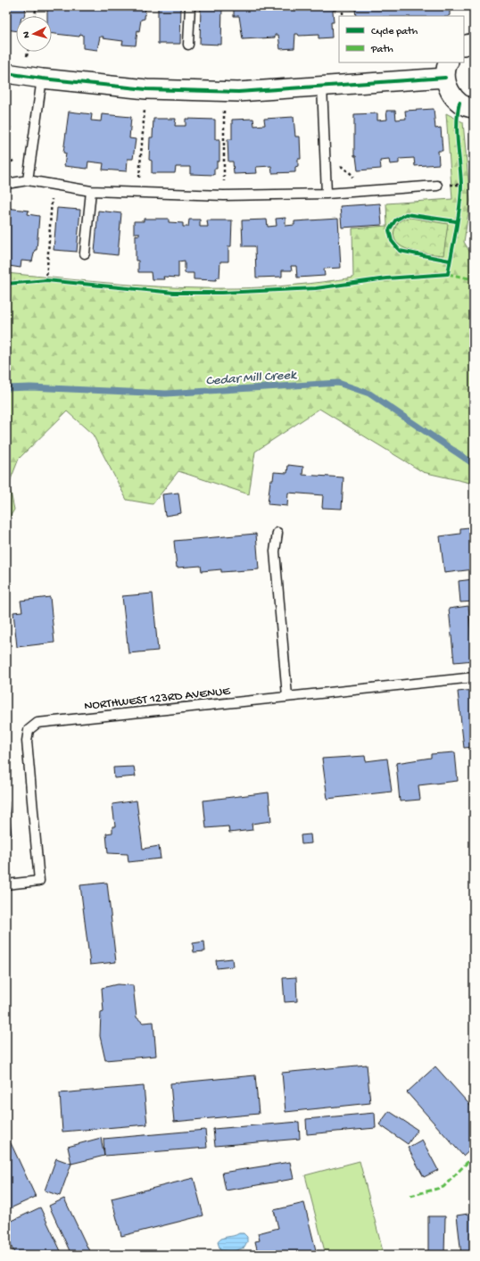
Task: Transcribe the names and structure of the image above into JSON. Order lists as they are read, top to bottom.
{
  "streets": {
    "lane": ["NORTHWEST 123RD AVENUE"]
  },
  "water": ["Cedar Mill Creek"],
  "legend": ["Cycle path", "Path"],
  "north": "left"
}
